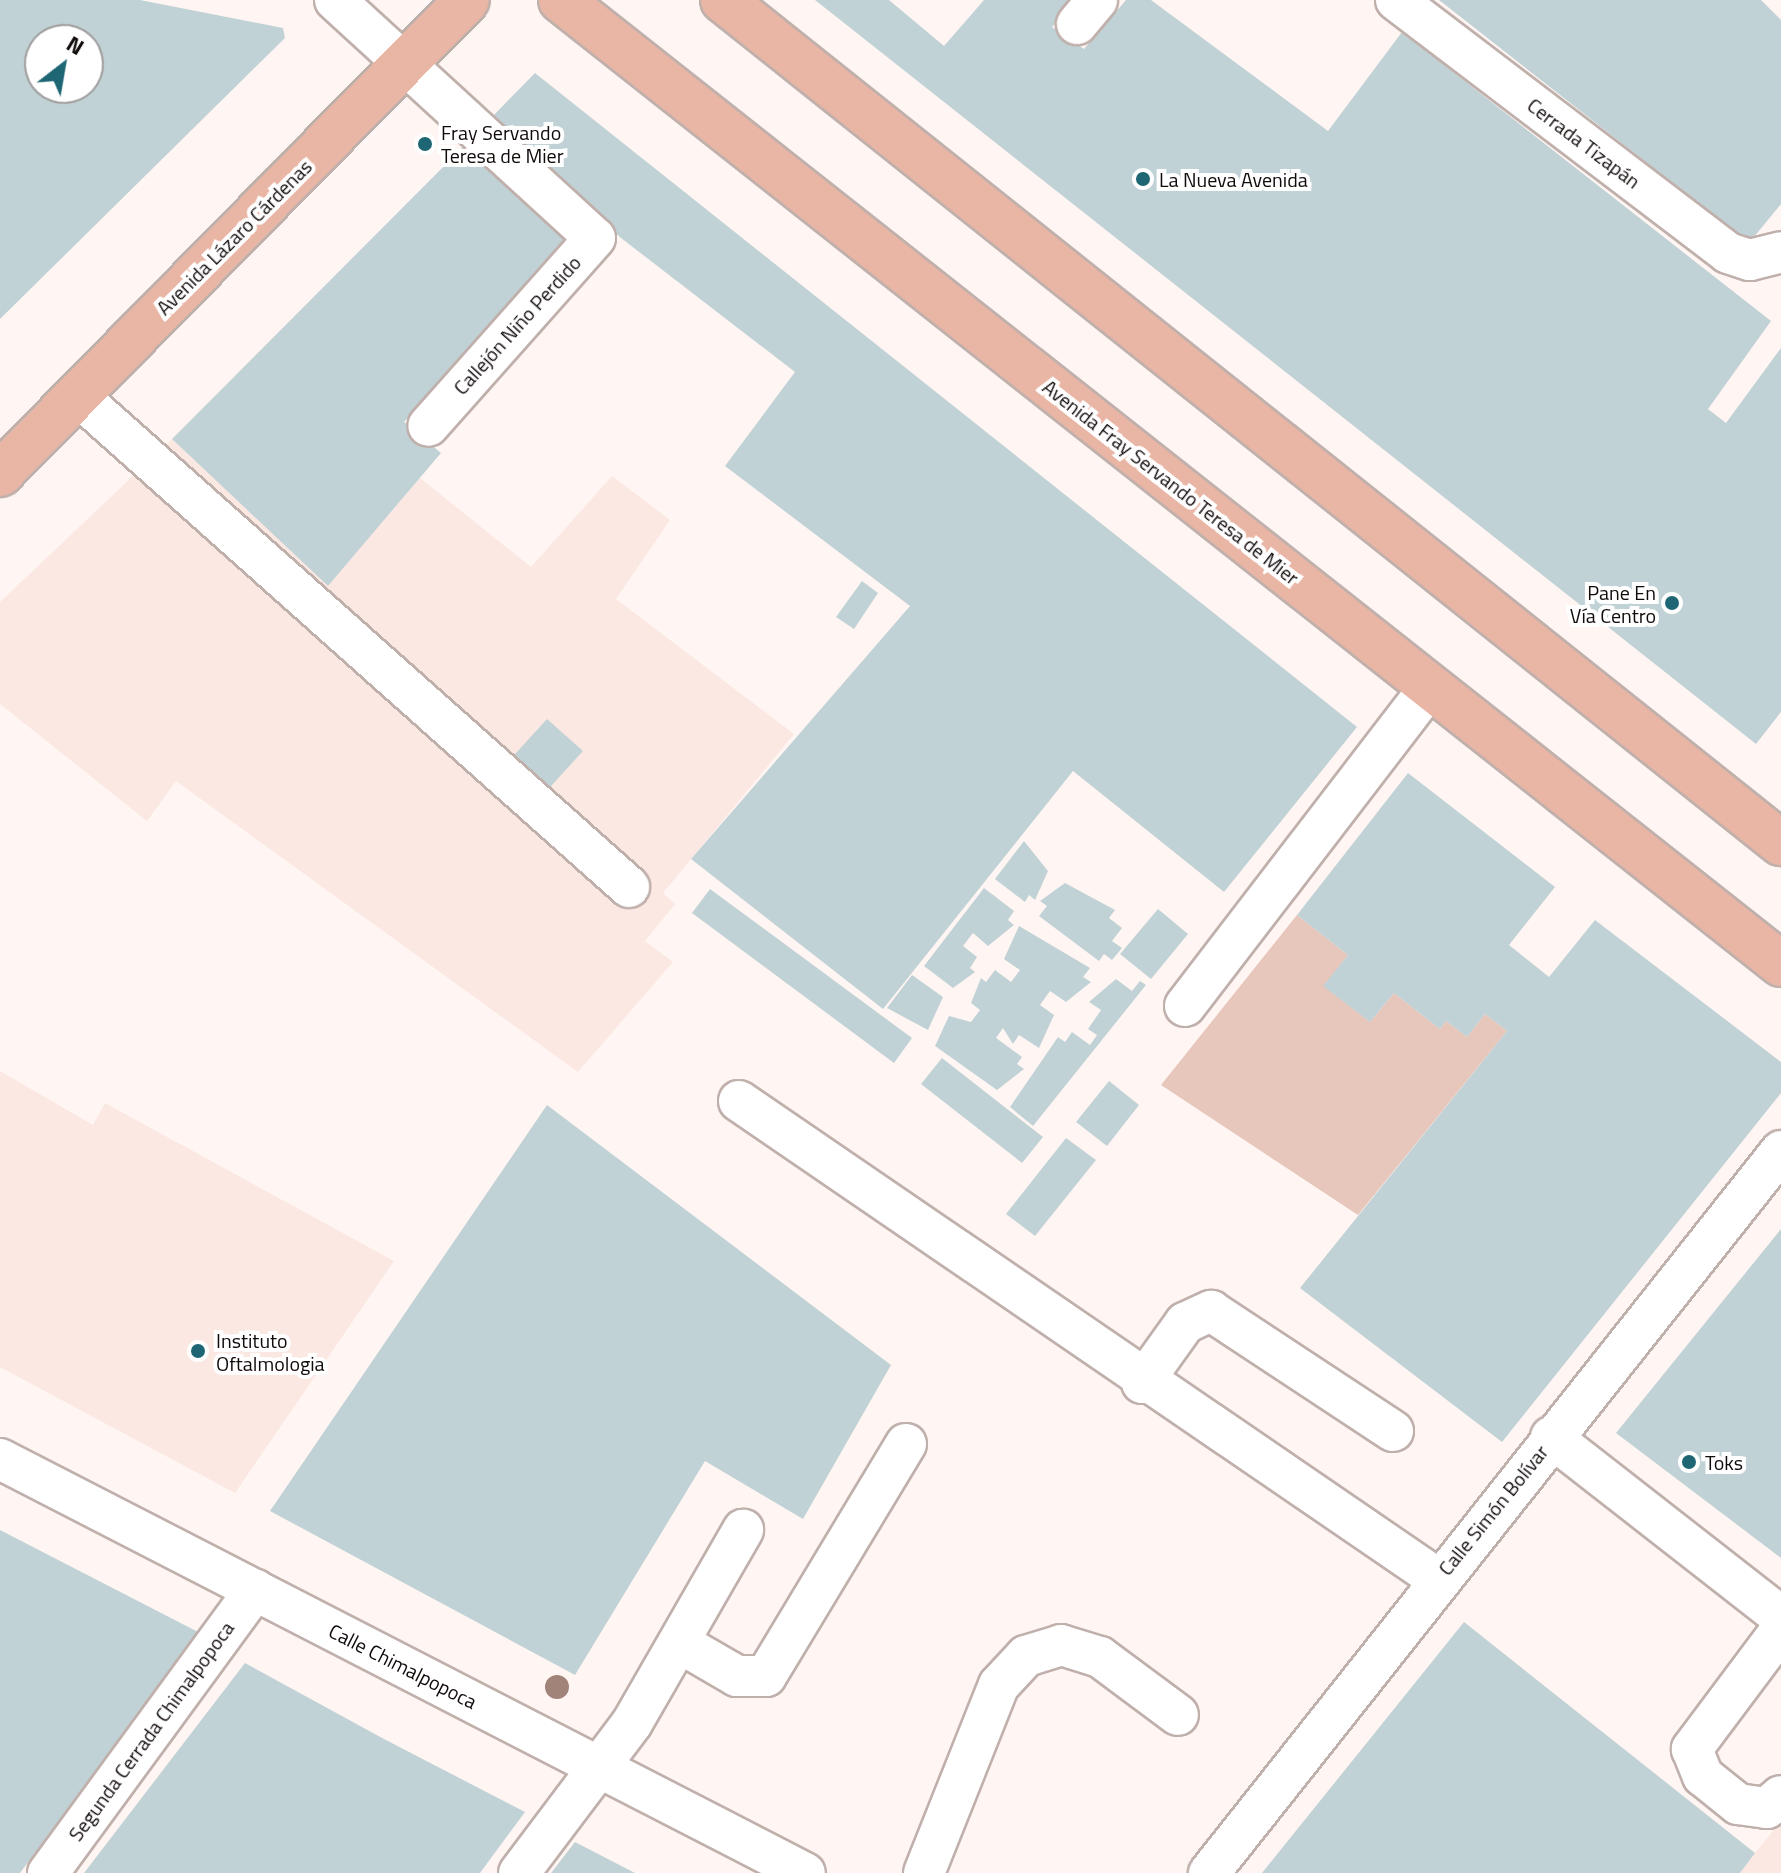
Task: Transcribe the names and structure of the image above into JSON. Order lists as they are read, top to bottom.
{
  "streets": {
    "main road": ["Avenida Lázaro Cárdenas", "Avenida Fray Servando Teresa de Mier"],
    "street": [
      "Cerrada Tizapán",
      "Callejón Niño Perdido",
      "Calle Simón Bolívar",
      "Calle Chimalpopoca",
      "Segunda Cerrada Chimalpopoca"
    ]
  },
  "crossings": [
    ["Avenida Lázaro Cárdenas", "Callejón Niño Perdido"],
    ["Calle Chimalpopoca", "Segunda Cerrada Chimalpopoca"]
  ],
  "places": [
    "Fray Servando Teresa de Mier",
    "La Nueva Avenida",
    "Pane En Vía Centro",
    "Instituto Oftalmologia",
    "Toks"
  ],
  "north": "top right"
}
